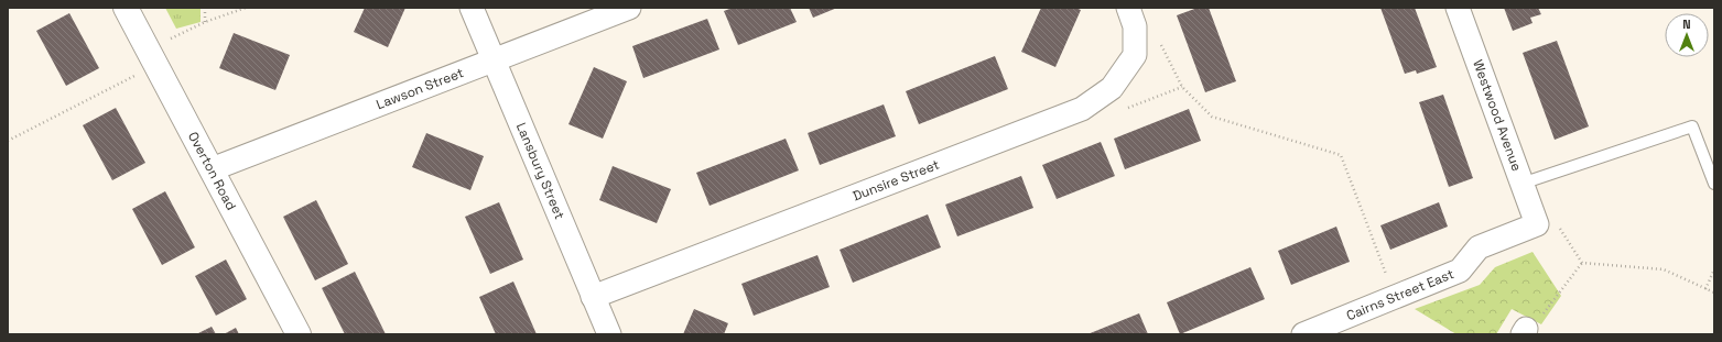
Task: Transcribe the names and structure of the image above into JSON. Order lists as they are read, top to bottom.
{
  "streets": {
    "street": [
      "Lawson Street",
      "Westwood Avenue",
      "Overton Road",
      "Lansbury Street",
      "Dunsire Street",
      "Cairns Street East"
    ]
  },
  "crossings": [
    ["Lawson Street", "Overton Road"],
    ["Lawson Street", "Lansbury Street"],
    ["Westwood Avenue", "Cairns Street East"],
    ["Lansbury Street", "Dunsire Street"]
  ],
  "north": "top"
}
